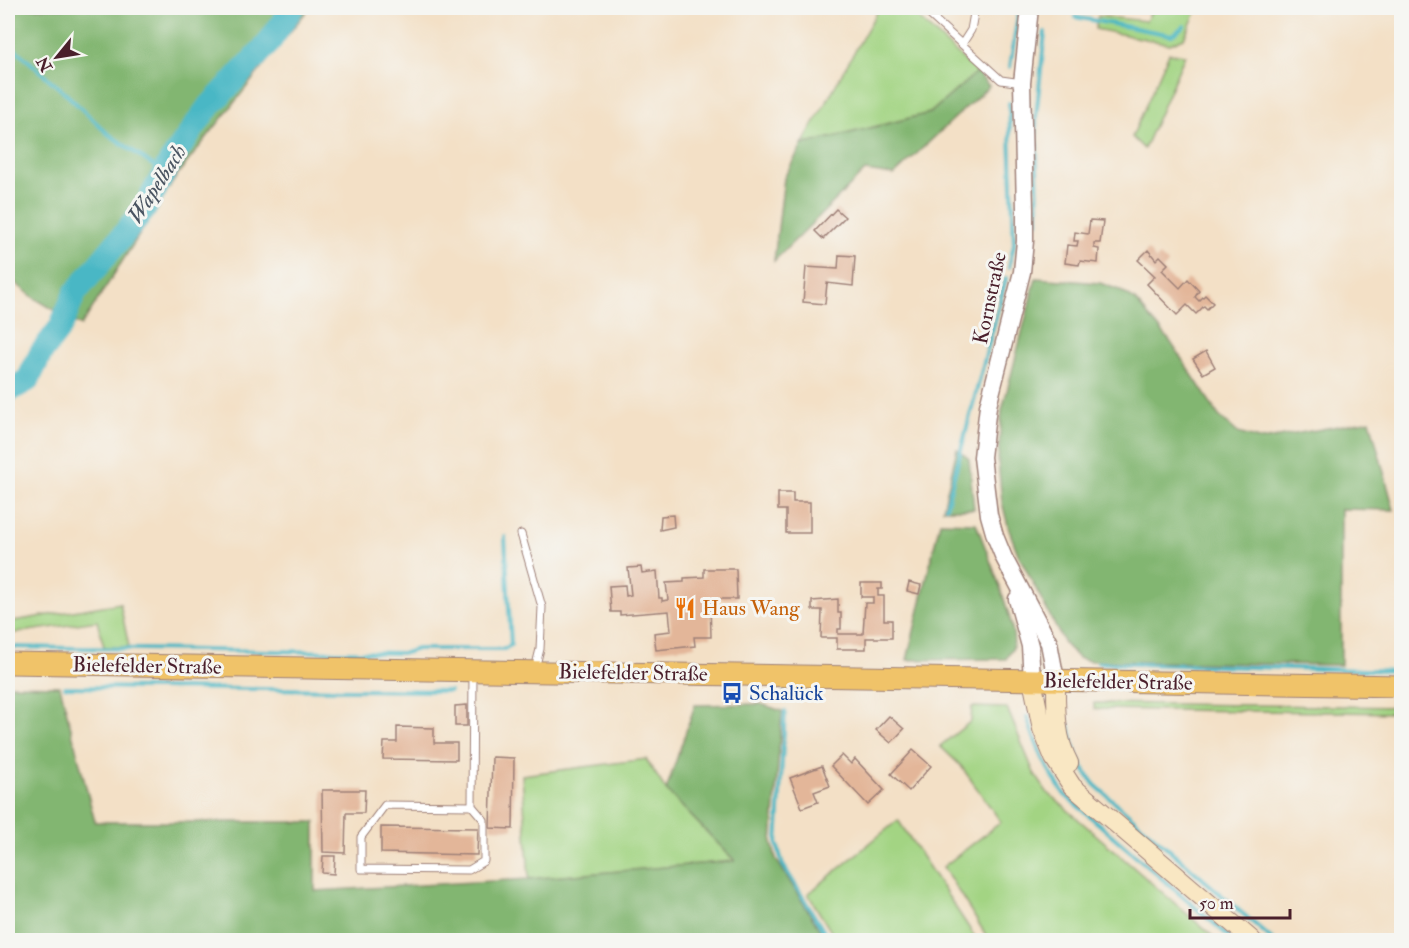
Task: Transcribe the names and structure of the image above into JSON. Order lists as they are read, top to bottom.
{
  "streets": {
    "main road": ["Bielefelder Straße"],
    "street": ["Kornstraße"]
  },
  "crossings": [
    ["Kornstraße", "Bielefelder Straße"]
  ],
  "water": ["Wapelbach"],
  "places": {
    "restaurant": ["Haus Wang"],
    "bus stop": ["Schalück"]
  },
  "scale_bar": "50 m",
  "north": "bottom left"
}
